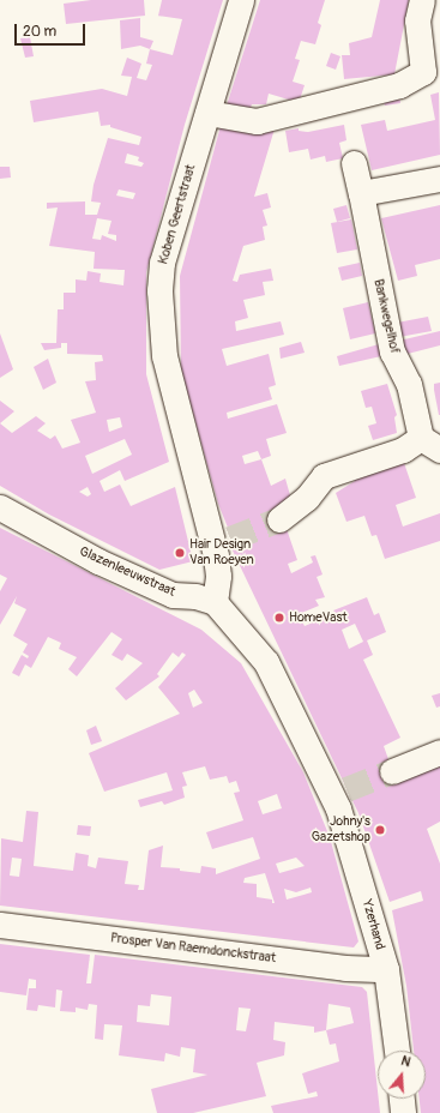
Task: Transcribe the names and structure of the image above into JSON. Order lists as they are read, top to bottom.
{
  "streets": {
    "street": [
      "Koben Geertstraat",
      "Bankwegelhof",
      "Glazenleeuwstraat",
      "Yzerhand",
      "Prosper Van Raemdonckstraat"
    ]
  },
  "crossings": [
    ["Koben Geertstraat", "Glazenleeuwstraat"],
    ["Koben Geertstraat", "Yzerhand"],
    ["Glazenleeuwstraat", "Yzerhand"],
    ["Yzerhand", "Prosper Van Raemdonckstraat"]
  ],
  "places": ["Hair Design Van Roeyen", "HomeVast", "Johny's Gazetshop"],
  "scale_bar": "20 m",
  "north": "top"
}
